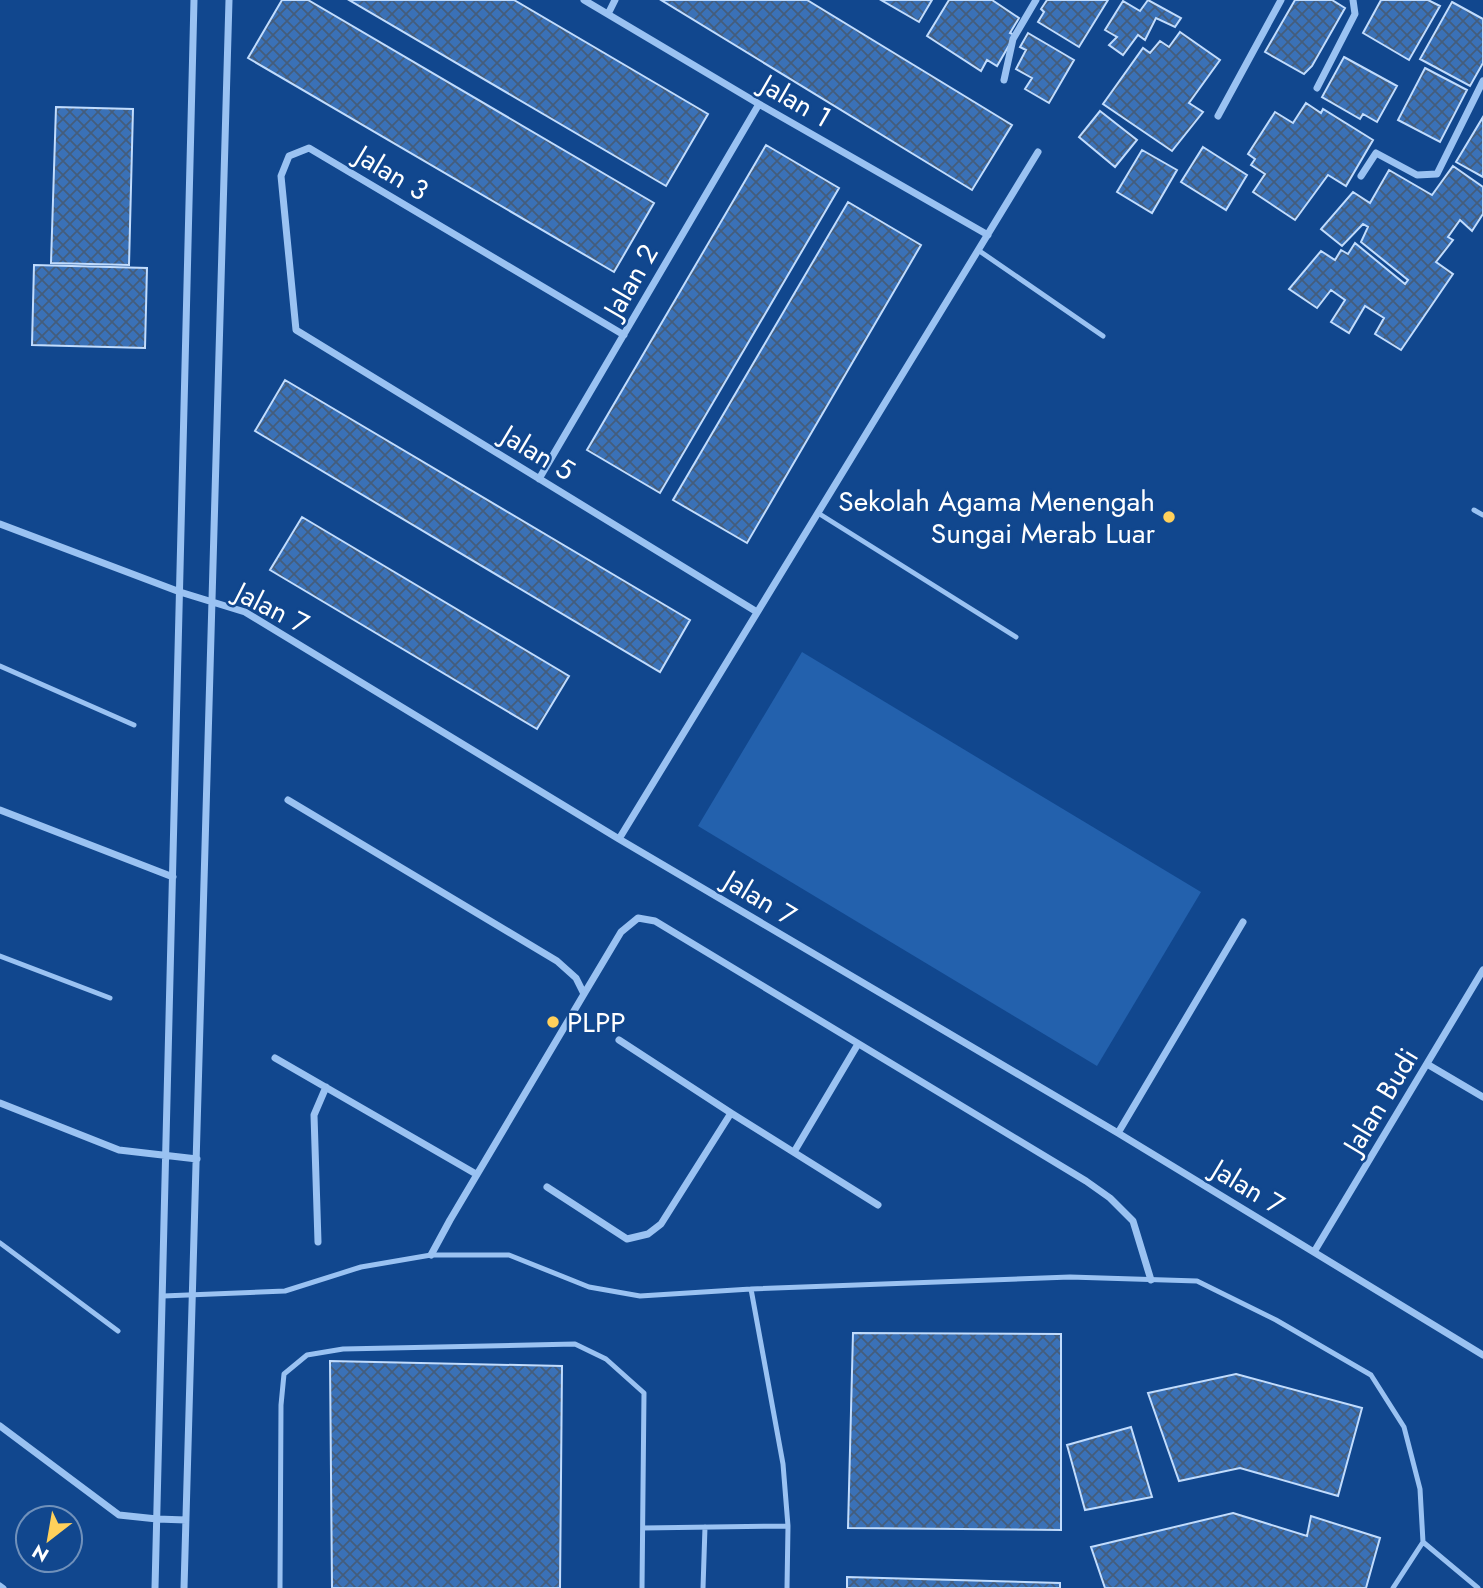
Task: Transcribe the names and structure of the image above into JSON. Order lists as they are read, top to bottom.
{
  "streets": {
    "street": [
      "Jalan 1",
      "Jalan 3",
      "Jalan 2",
      "Jalan 5",
      "Jalan 7",
      "Jalan Budi"
    ]
  },
  "crossings": [
    ["Jalan 1", "Jalan 2"],
    ["Jalan 3", "Jalan 2"],
    ["Jalan 3", "Jalan 5"],
    ["Jalan 2", "Jalan 5"],
    ["Jalan 7", "Jalan Budi"]
  ],
  "places": ["Sekolah Agama Menengah Sungai Merab Luar", "PLPP"],
  "north": "bottom left"
}
